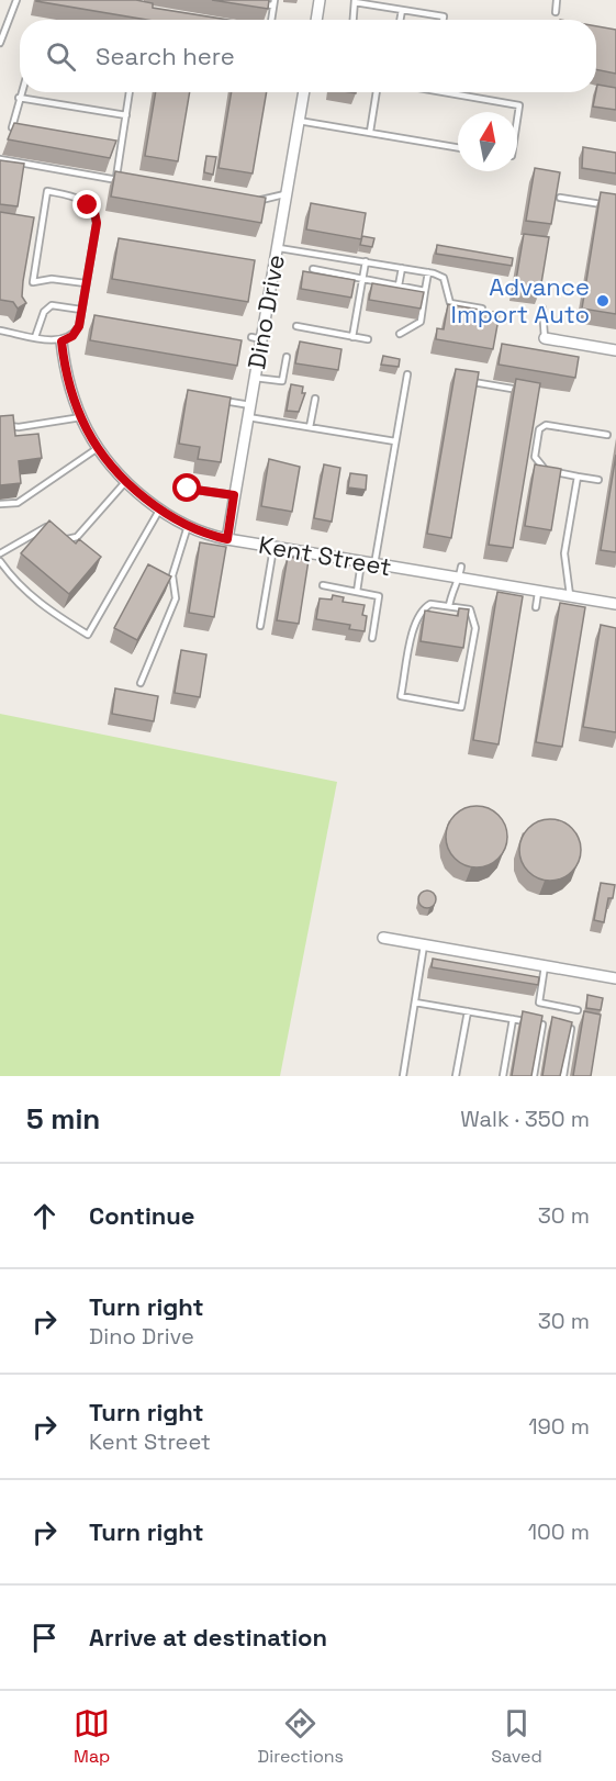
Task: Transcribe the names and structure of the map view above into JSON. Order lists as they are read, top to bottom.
{
  "streets": {
    "street": ["Dino Drive", "Kent Street"]
  },
  "crossings": [
    ["Dino Drive", "Kent Street"]
  ],
  "places": ["Advance Import Auto"],
  "north": "top",
  "page": {
    "search": "Search here",
    "heading": ["5 min", "Walk · 350 m"],
    "list": [
      ["Continue", "30 m"],
      ["Turn right", "Dino Drive", "30 m"],
      ["Turn right", "Kent Street", "190 m"],
      ["Turn right", "100 m"],
      "Arrive at destination"
    ],
    "nav": ["Map", "Directions", "Saved"]
  }
}
